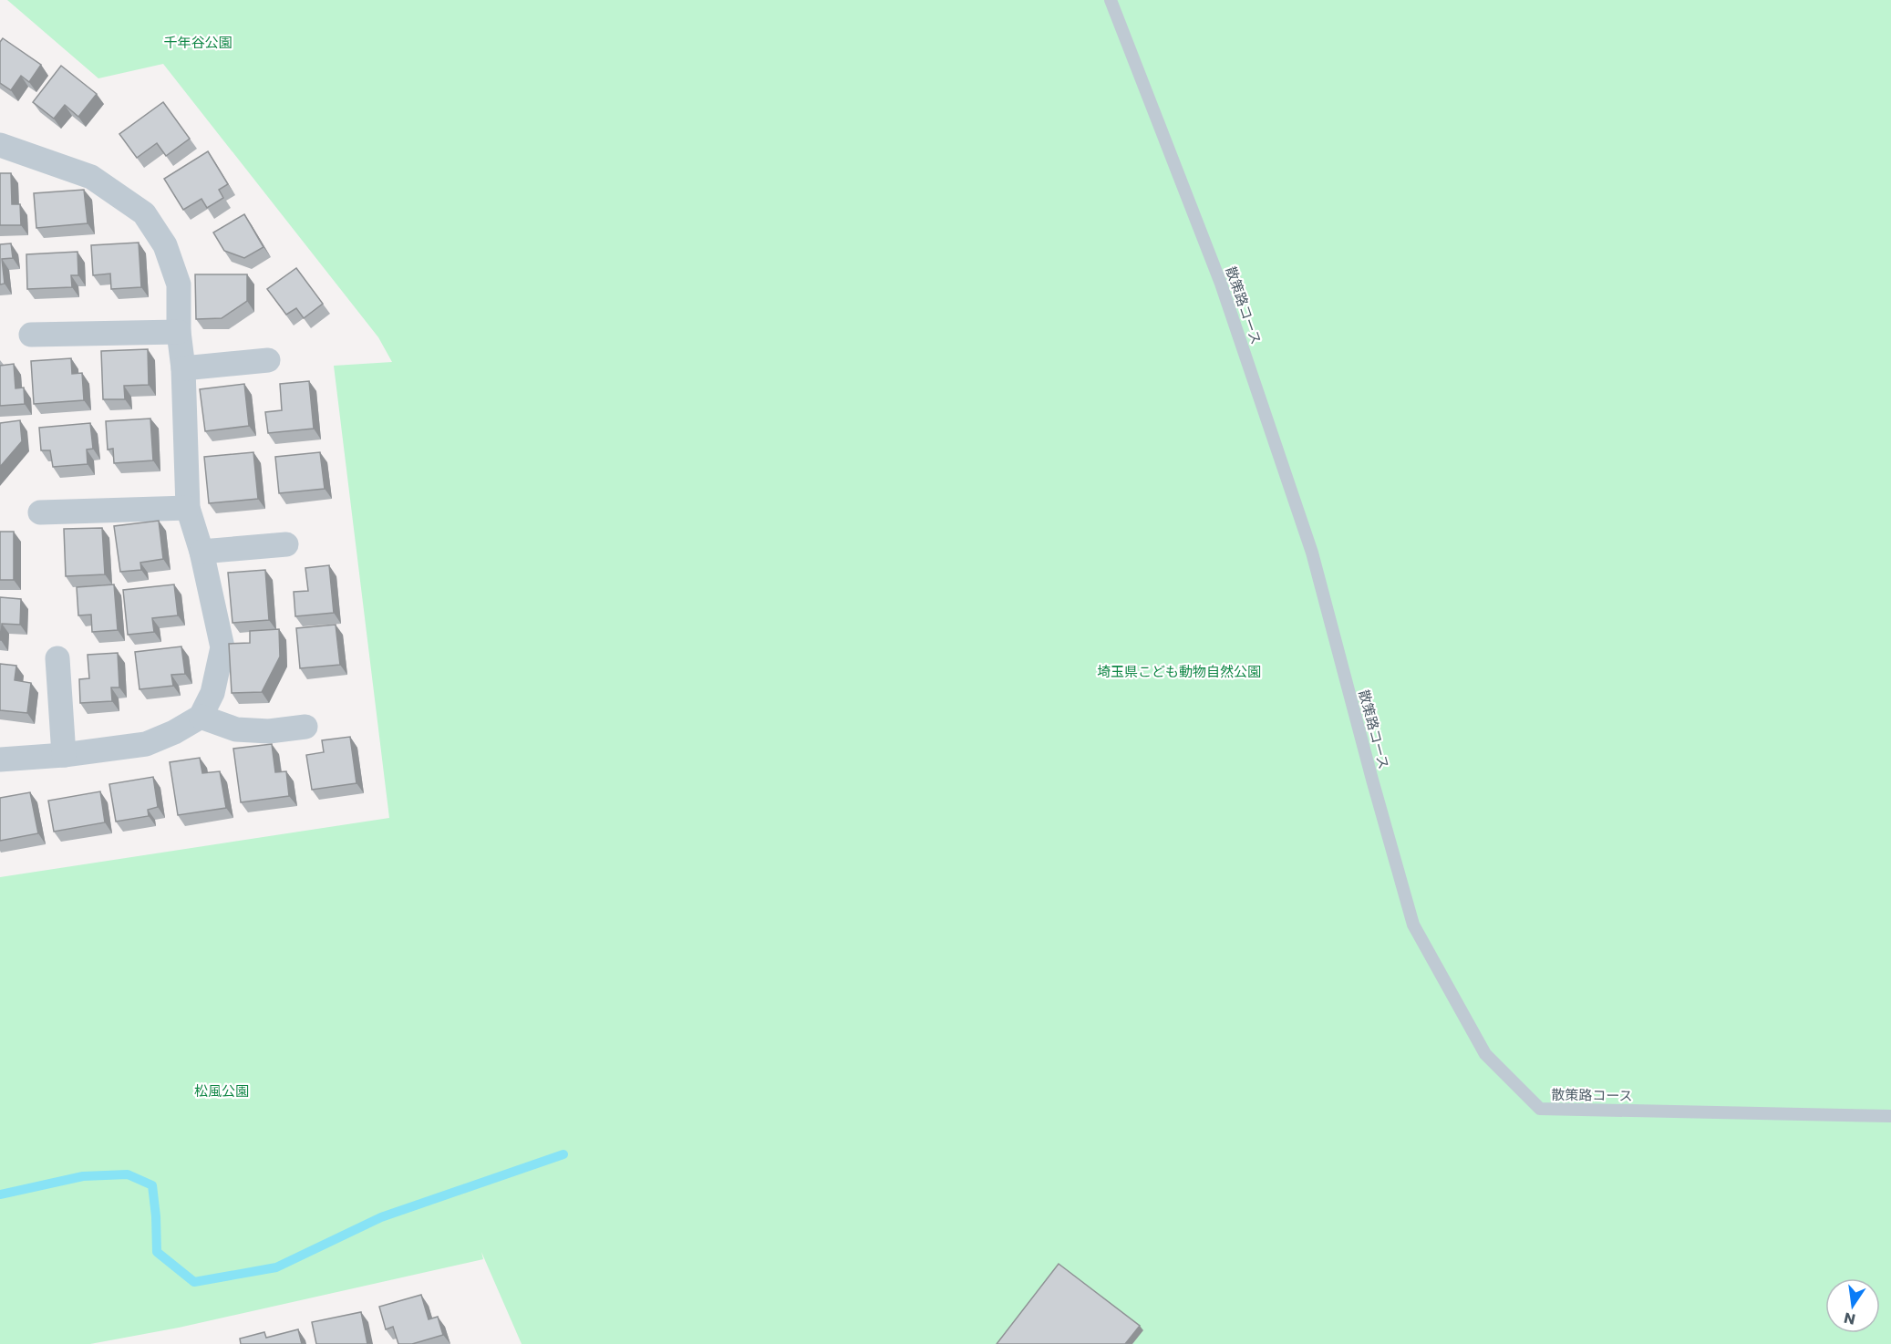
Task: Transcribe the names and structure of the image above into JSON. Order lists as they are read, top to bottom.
{
  "streets": {
    "lane": ["散策路コース"]
  },
  "parks": ["千年谷公園", "埼玉県こども動物自然公園", "松風公園"],
  "north": "bottom"
}
